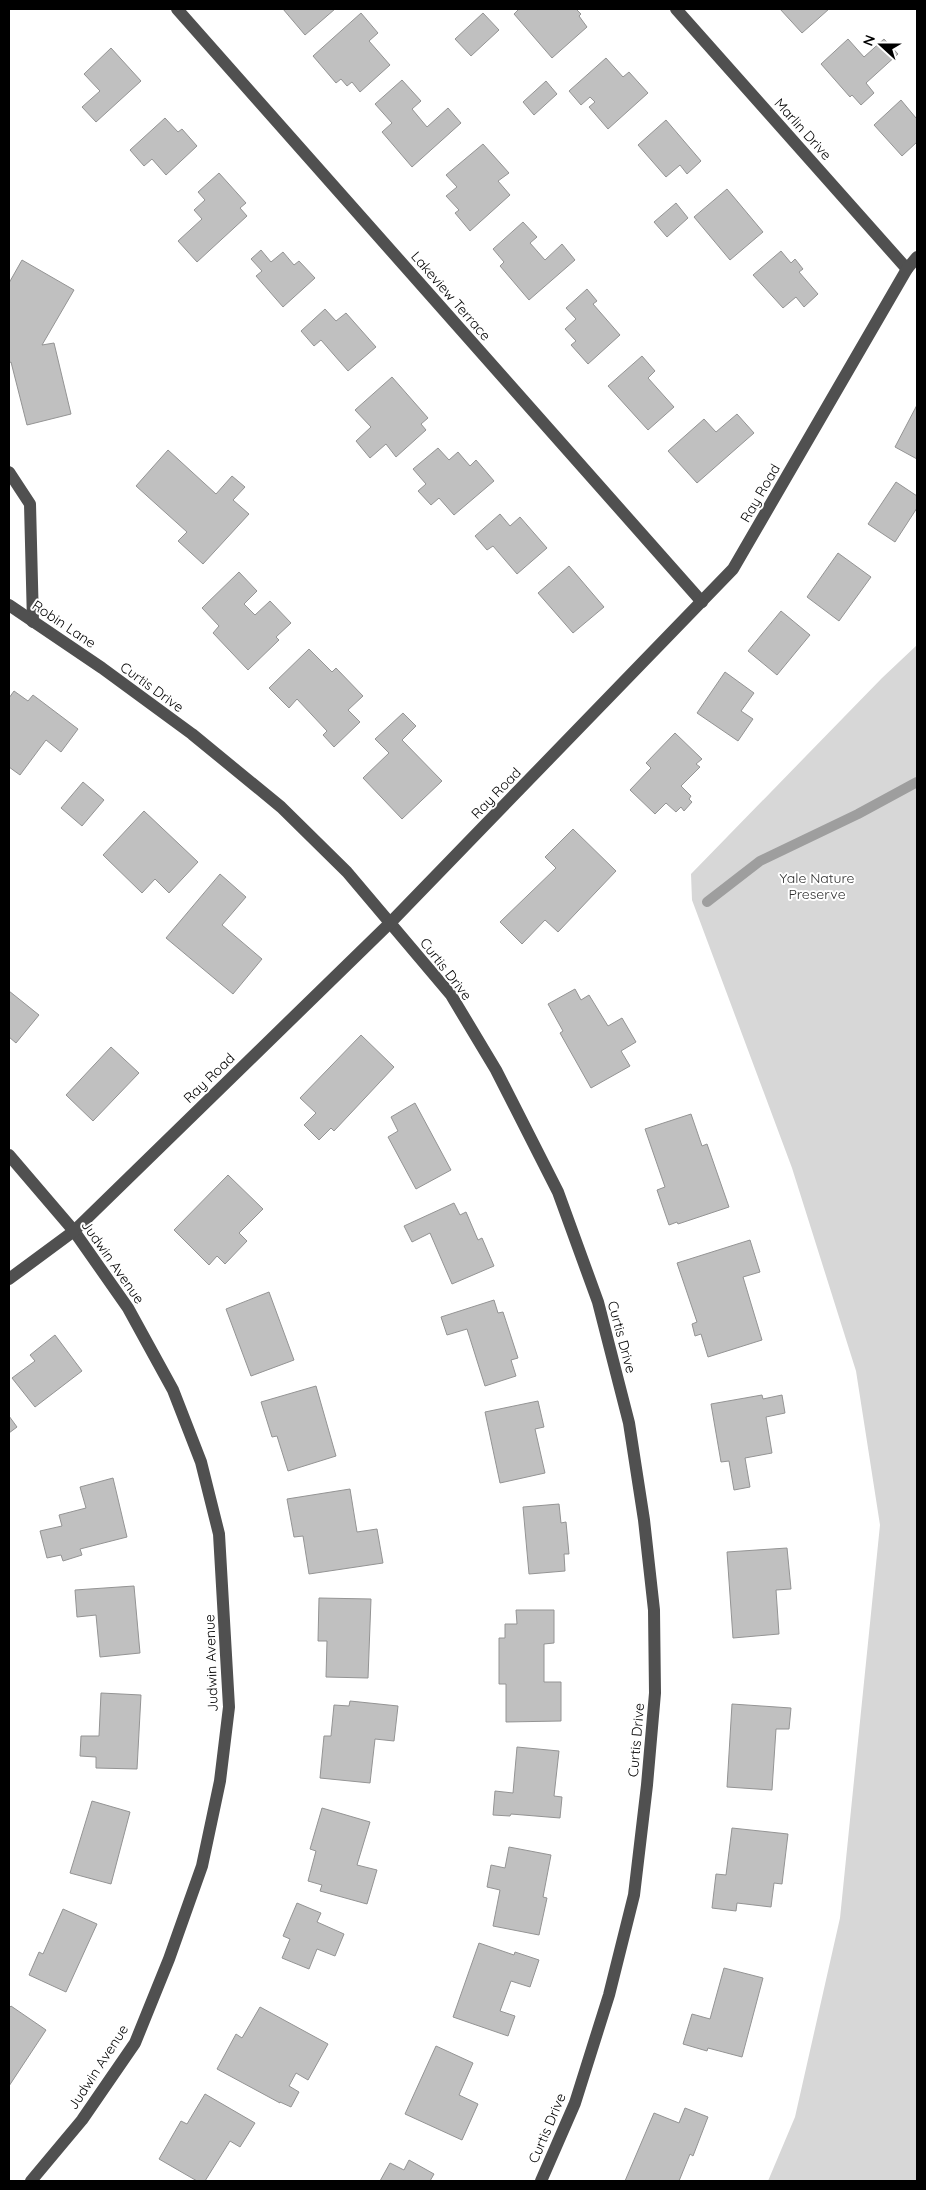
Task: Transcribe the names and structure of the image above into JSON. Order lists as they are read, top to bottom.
{
  "streets": {
    "street": [
      "Marlin Drive",
      "Lakeview Terrace",
      "Ray Road",
      "Robin Lane",
      "Curtis Drive",
      "Judwin Avenue"
    ]
  },
  "crossings": [
    ["Marlin Drive", "Ray Road"],
    ["Lakeview Terrace", "Ray Road"],
    ["Ray Road", "Curtis Drive"],
    ["Ray Road", "Judwin Avenue"],
    ["Robin Lane", "Curtis Drive"]
  ],
  "parks": ["Yale Nature Preserve"],
  "north": "left"
}
